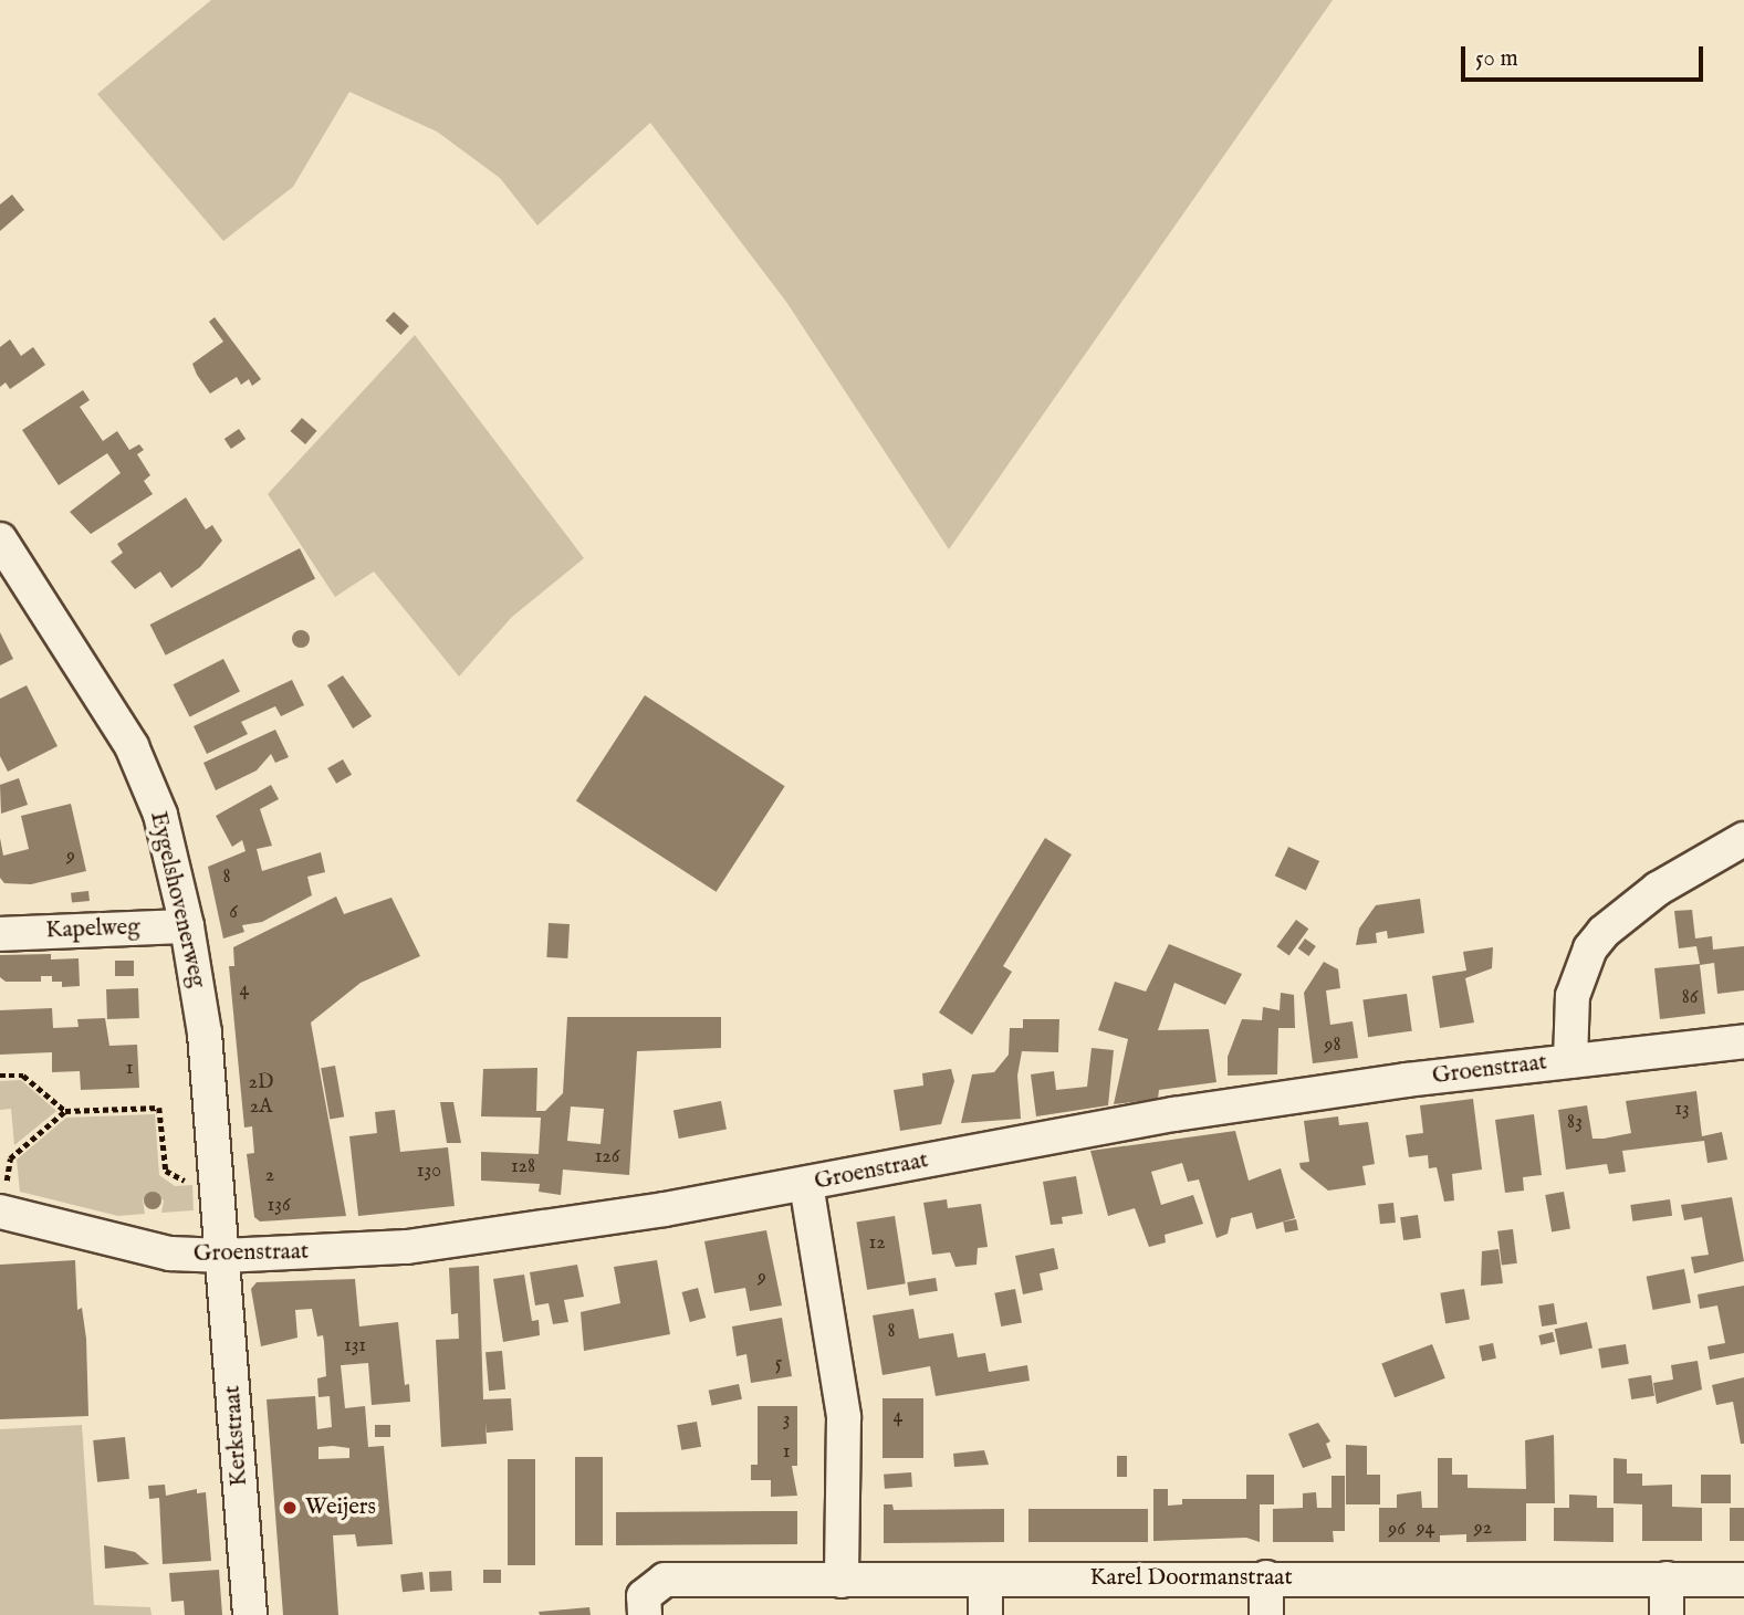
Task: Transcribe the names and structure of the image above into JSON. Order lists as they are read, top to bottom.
{
  "streets": {
    "street": [
      "Eygelshovenerweg",
      "Kapelweg",
      "Groenstraat",
      "Kerkstraat",
      "Karel Doormanstraat"
    ]
  },
  "crossings": [
    ["Eygelshovenerweg", "Kapelweg"],
    ["Eygelshovenerweg", "Groenstraat"],
    ["Eygelshovenerweg", "Kerkstraat"],
    ["Groenstraat", "Kerkstraat"]
  ],
  "places": ["Weijers"],
  "house_numbers": [
    "9",
    "8",
    "6",
    "4",
    "86",
    "98",
    "1",
    "2D",
    "2A",
    "13",
    "83",
    "126",
    "128",
    "130",
    "2",
    "136",
    "12",
    "9",
    "8",
    "131",
    "5",
    "4",
    "3",
    "1",
    "94",
    "92",
    "96"
  ],
  "scale_bar": "50 m"
}
